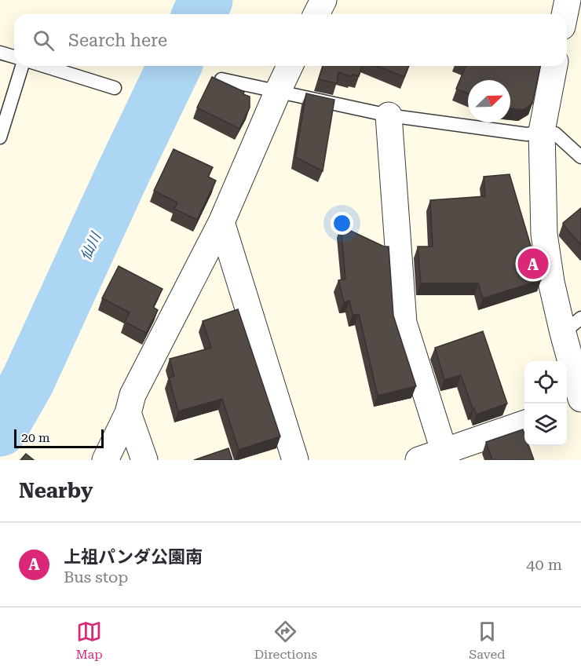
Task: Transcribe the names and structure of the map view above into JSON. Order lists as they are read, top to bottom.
{
  "water": ["仙川"],
  "scale_bar": "20 m",
  "north": "top right",
  "page": {
    "search": "Search here",
    "pins": "A",
    "scale": "20 m",
    "heading": "Nearby",
    "list": [
      {
        "mark": "A",
        "name": "上祖パンダ公園南",
        "note": "Bus stop",
        "value": "40 m"
      }
    ],
    "nav": ["Map", "Directions", "Saved"]
  }
}
